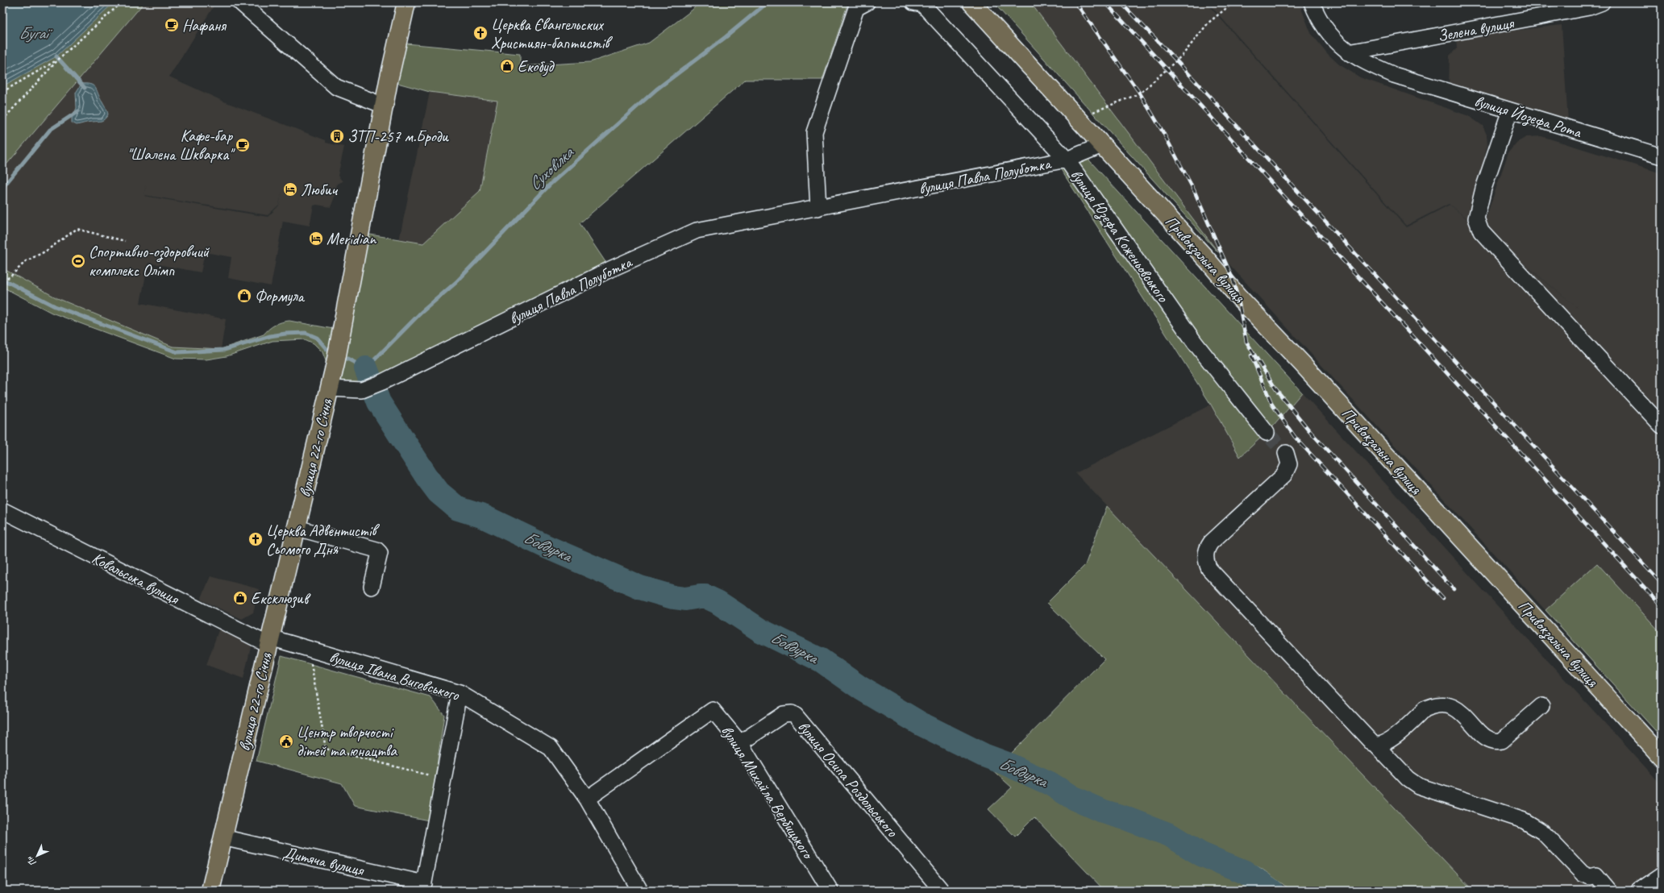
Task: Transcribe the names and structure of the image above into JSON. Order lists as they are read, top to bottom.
{
  "streets": {
    "main road": ["Привокзальна вулиця", "вулиця 22-го Січня"],
    "street": [
      "Зелена вулиця",
      "вулиця Йозефа Рота",
      "вулиця Павла Полуботка",
      "вулиця Юзефа Коженьовського",
      "Ковальська вулиця",
      "вулиця Івана Виговського",
      "вулиця Осипа Роздольського",
      "вулиця Михайла Вербицького",
      "Дитяча вулиця"
    ]
  },
  "crossings": [
    ["Зелена вулиця", "вулиця Йозефа Рота"],
    ["вулиця Павла Полуботка", "вулиця Юзефа Коженьовського"],
    ["вулиця Павла Полуботка", "вулиця 22-го Січня"],
    ["вулиця Юзефа Коженьовського", "Привокзальна вулиця"],
    ["вулиця 22-го Січня", "Ковальська вулиця"],
    ["вулиця 22-го Січня", "вулиця Івана Виговського"],
    ["вулиця 22-го Січня", "Дитяча вулиця"],
    ["Ковальська вулиця", "вулиця Івана Виговського"],
    ["вулиця Івана Виговського", "вулиця Михайла Вербицького"],
    ["вулиця Івана Виговського", "Дитяча вулиця"],
    ["вулиця Осипа Роздольського", "вулиця Михайла Вербицького"]
  ],
  "water": ["Бугаї", "Суховілка", "Бовдурка"],
  "places": {
    "cafe": ["Нафаня", "Кафе-бар \"Шалена Шкварка\""],
    "church": ["Церква Євангельских Християн-баптистів", "Церква Адвентистів Сьомого Дня"],
    "shop": ["Екобуд", "Формула", "Ексклюзив"],
    "building": ["ЗТП-257 м.Броди"],
    "hotel": ["Любич", "Meridian"],
    "sports": ["Спортивно-оздоровчий комплекс Олімп"],
    "public building": ["Центр творчості дітей та юнацтва"]
  },
  "north": "bottom left"
}
